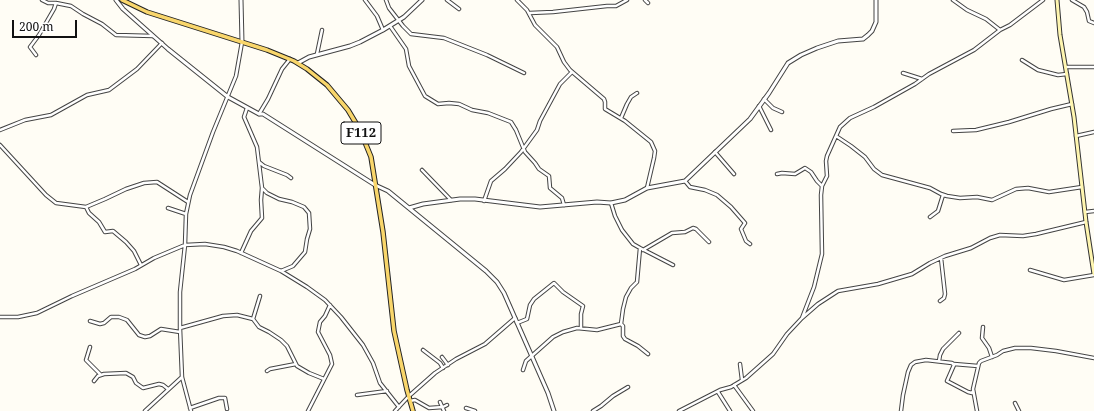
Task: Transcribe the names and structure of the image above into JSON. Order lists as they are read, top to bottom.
{
  "streets": {
    "main road": ["F112"]
  },
  "scale_bar": "200 m"
}
